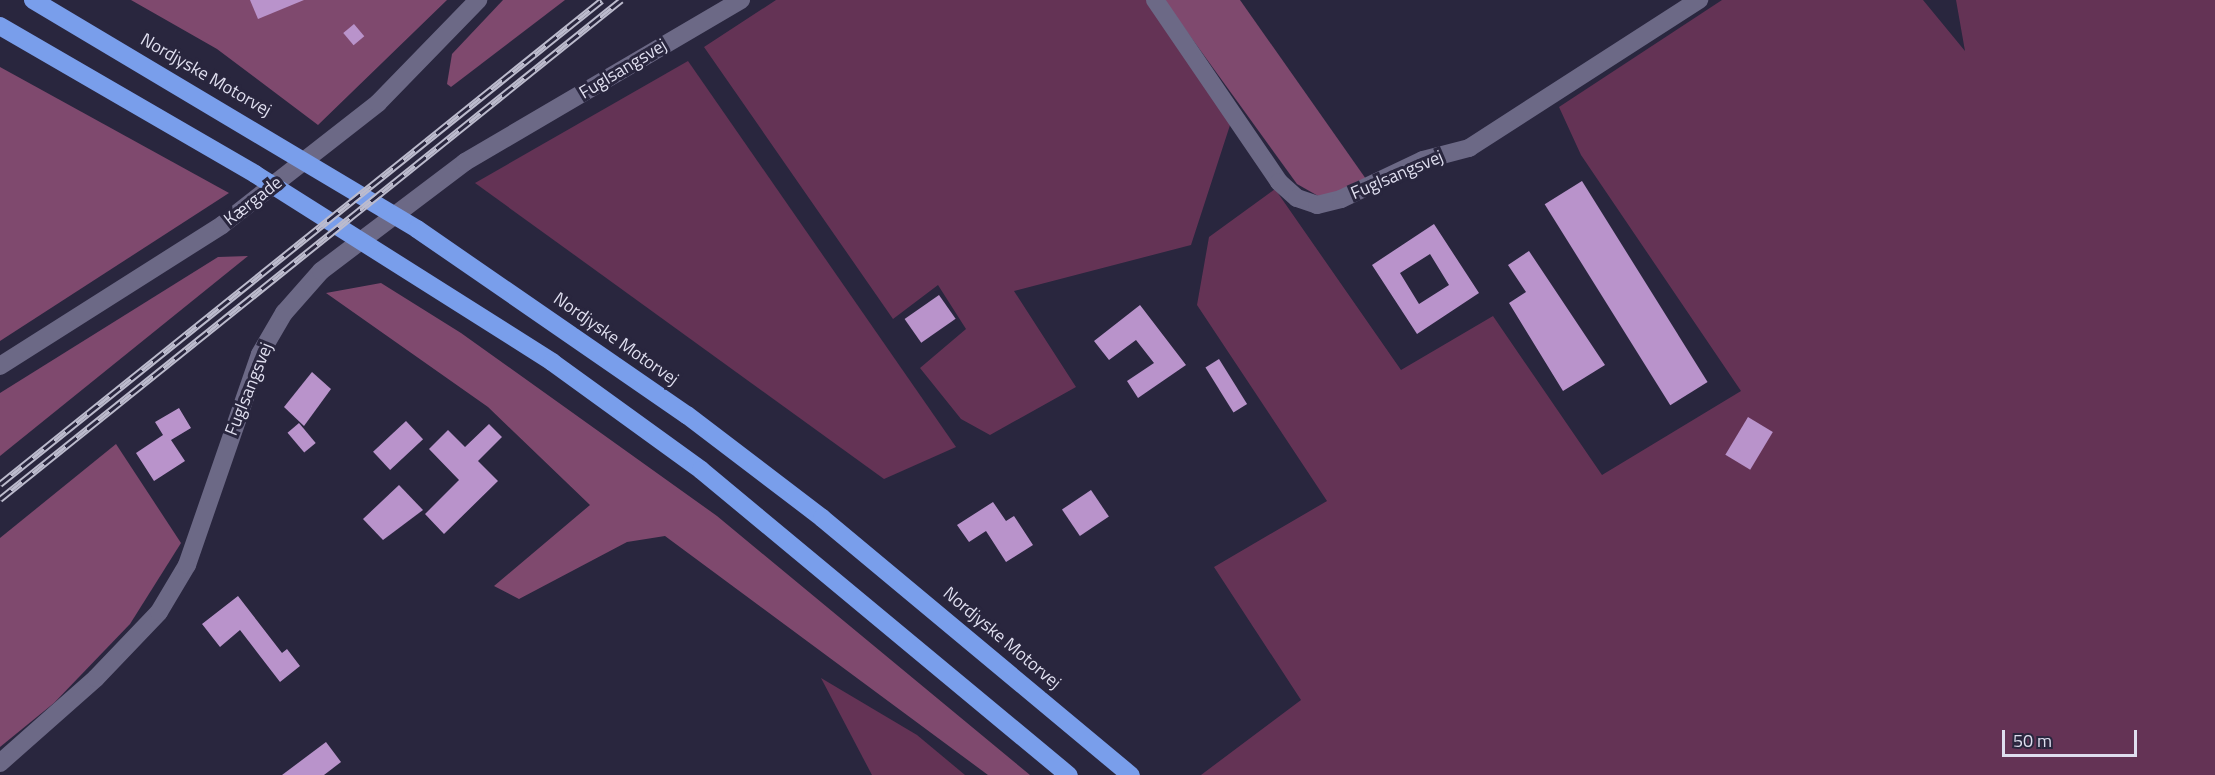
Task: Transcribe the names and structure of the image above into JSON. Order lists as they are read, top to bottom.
{
  "streets": {
    "highway": ["Nordjyske Motorvej"],
    "street": ["Fuglsangsvej", "Kærgade"]
  },
  "scale_bar": "50 m"
}
